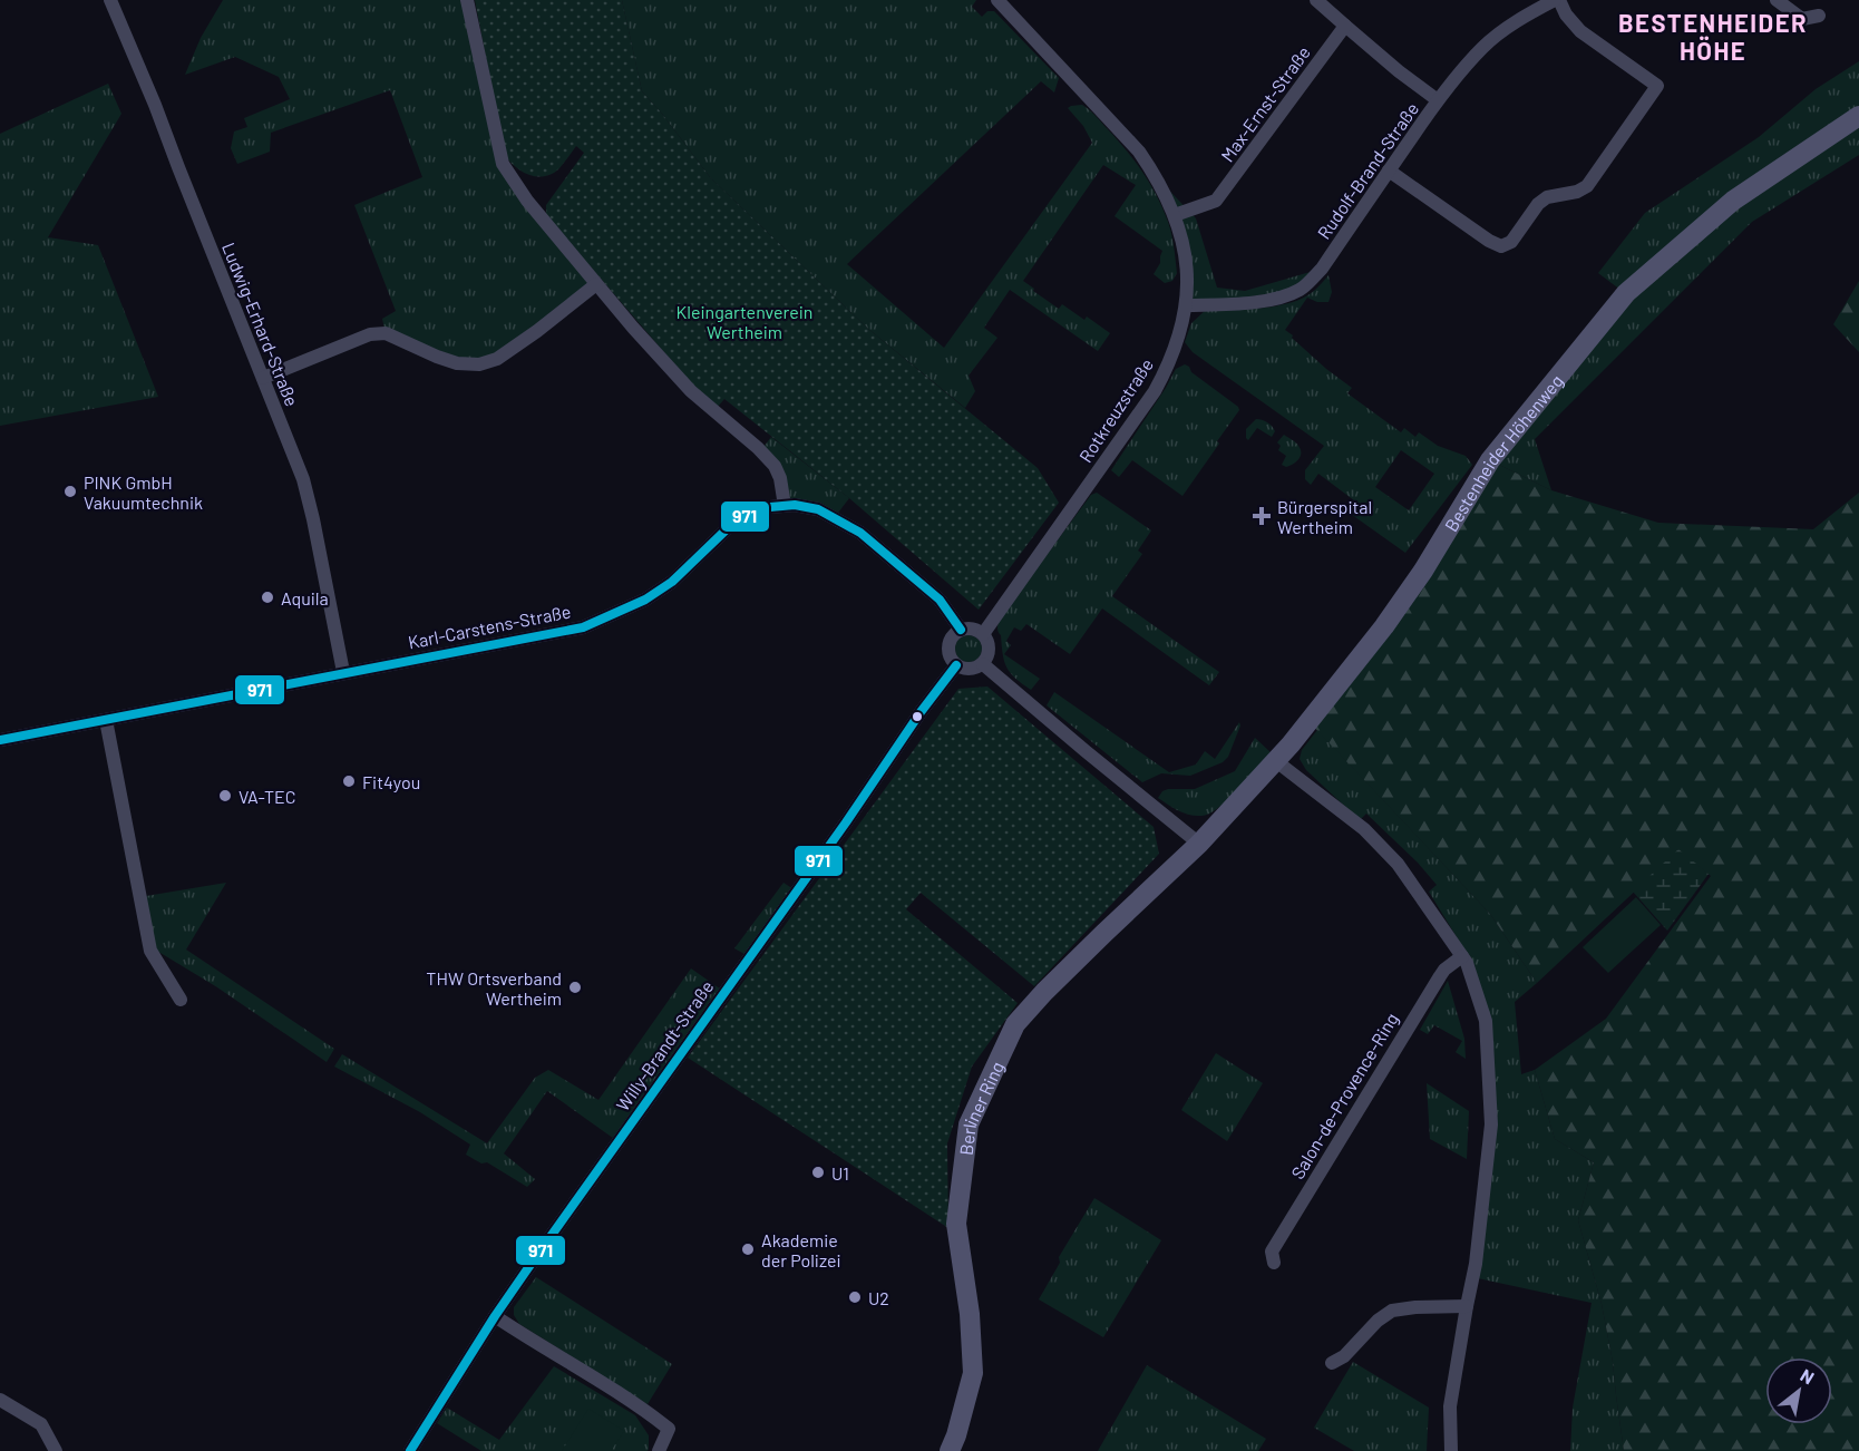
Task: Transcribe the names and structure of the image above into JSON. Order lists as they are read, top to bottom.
{
  "streets": {
    "street": [
      "Max-Ernst-Straße",
      "Rudolf-Brand-Straße",
      "Ludwig-Erhard-Straße",
      "Rotkreuzstraße",
      "Bestenheider Höhenweg",
      "Karl-Carstens-Straße",
      "Willy-Brandt-Straße",
      "Salon-de-Provence-Ring",
      "Berliner Ring"
    ]
  },
  "crossings": [
    ["Max-Ernst-Straße", "Rotkreuzstraße"],
    ["Rudolf-Brand-Straße", "Rotkreuzstraße"],
    ["Ludwig-Erhard-Straße", "Karl-Carstens-Straße"],
    ["Rotkreuzstraße", "Karl-Carstens-Straße"],
    ["Rotkreuzstraße", "Willy-Brandt-Straße"],
    ["Bestenheider Höhenweg", "Berliner Ring"],
    ["Karl-Carstens-Straße", "Willy-Brandt-Straße"]
  ],
  "districts": ["BESTENHEIDER HÖHE"],
  "parks": ["Kleingartenverein Wertheim"],
  "places": {
    "other": [
      "PINK GmbH Vakuumtechnik",
      "Aquila",
      "Fit4you",
      "VA-TEC",
      "THW Ortsverband Wertheim",
      "U1",
      "Akademie der Polizei",
      "U2"
    ],
    "health": ["Bürgerspital Wertheim"]
  },
  "lines": ["transit line 971"],
  "north": "top right"
}
